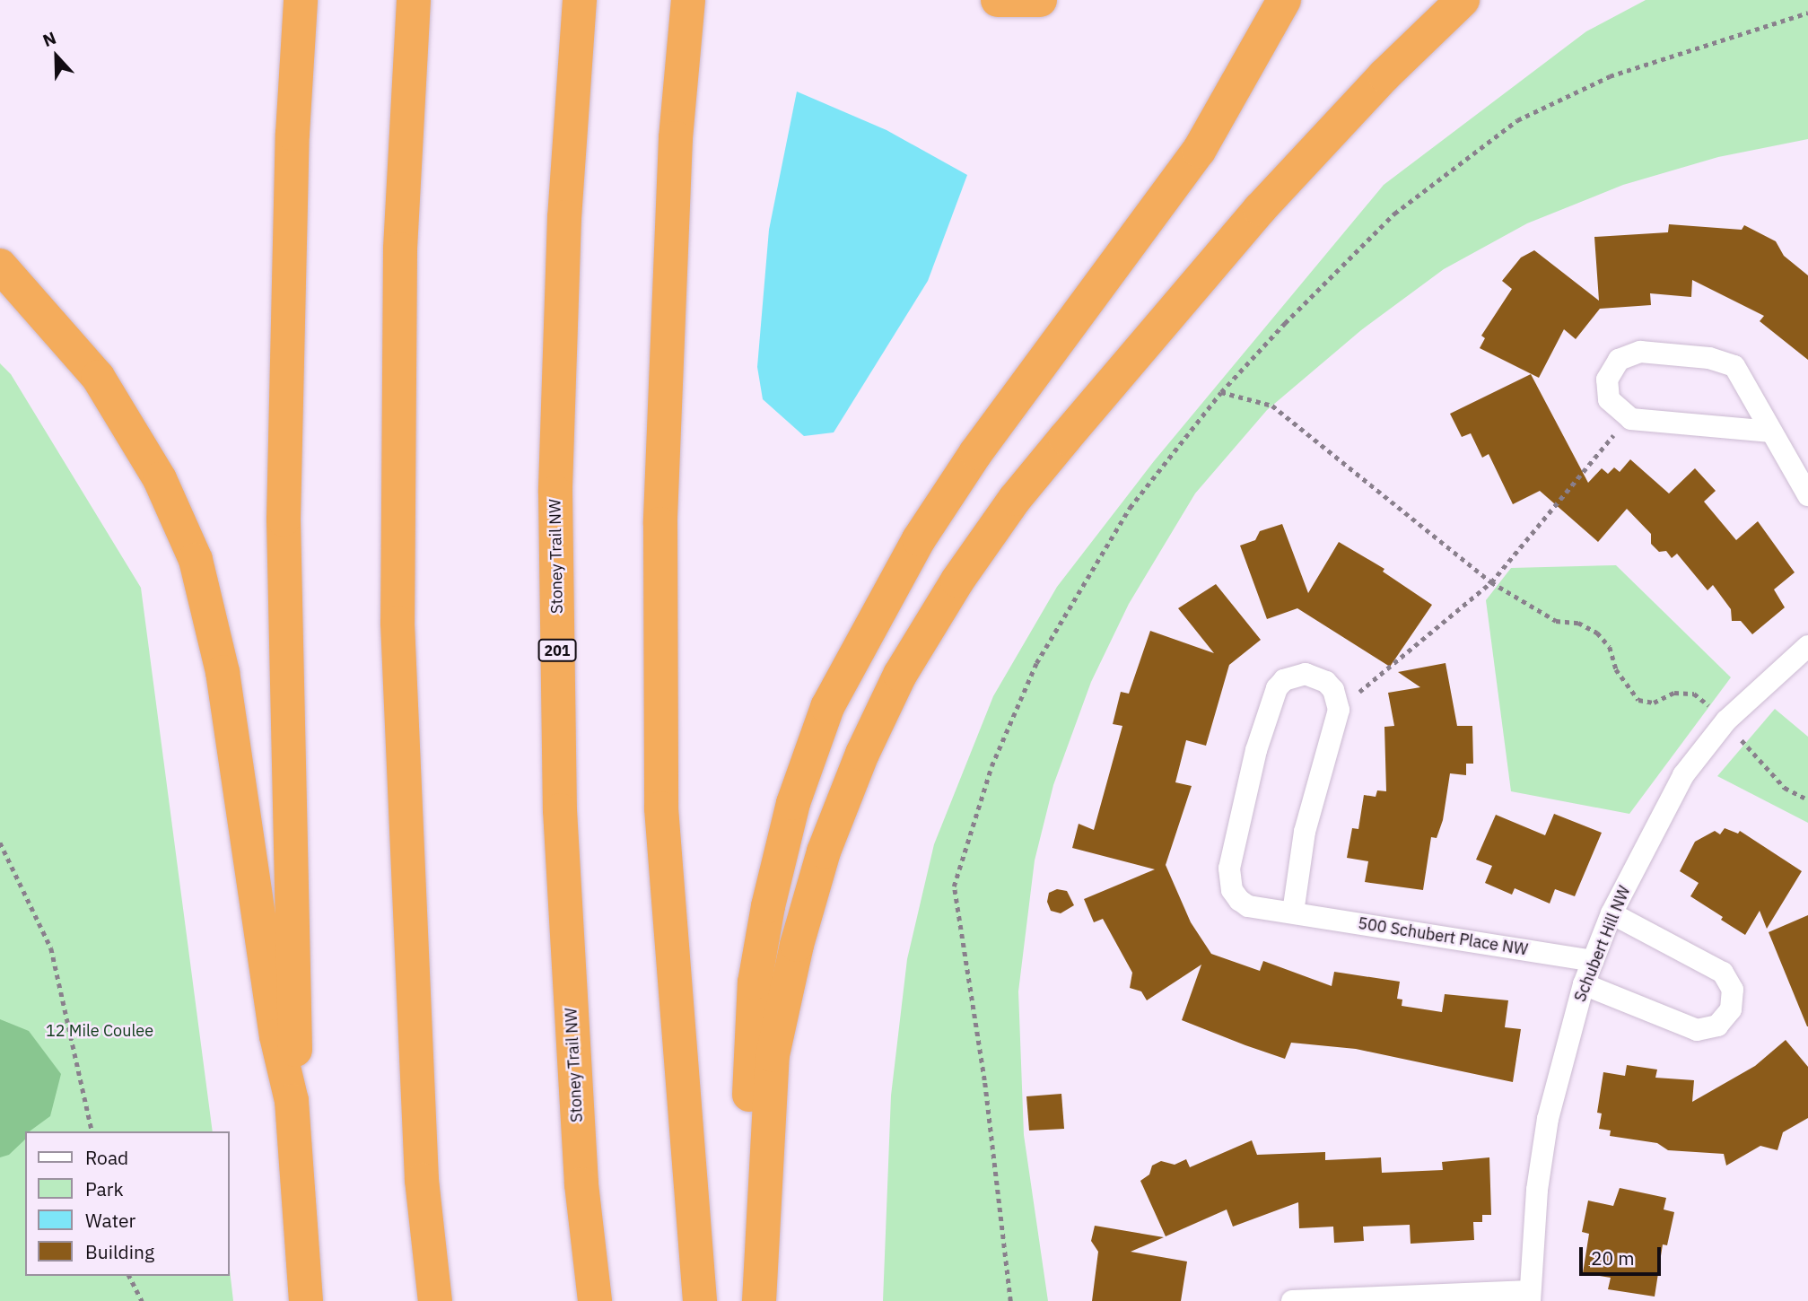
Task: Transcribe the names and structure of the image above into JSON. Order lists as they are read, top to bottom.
{
  "streets": {
    "highway": ["Stoney Trail NW", "201"],
    "street": ["500 Schubert Place NW", "Schubert Hill NW"]
  },
  "crossings": [
    ["500 Schubert Place NW", "Schubert Hill NW"]
  ],
  "parks": ["12 Mile Coulee"],
  "legend": [
    "Road",
    "Park",
    "Water",
    "Building"
  ],
  "scale_bar": "20 m",
  "north": "top"
}
